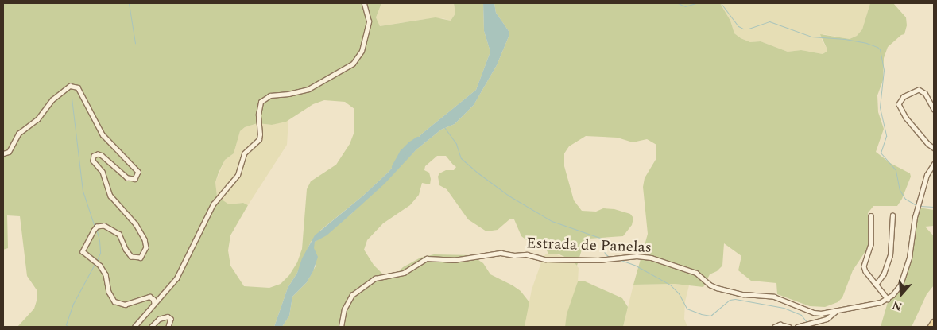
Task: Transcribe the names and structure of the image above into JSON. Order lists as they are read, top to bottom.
{
  "streets": {
    "street": ["Estrada de Panelas"]
  },
  "north": "bottom"
}
